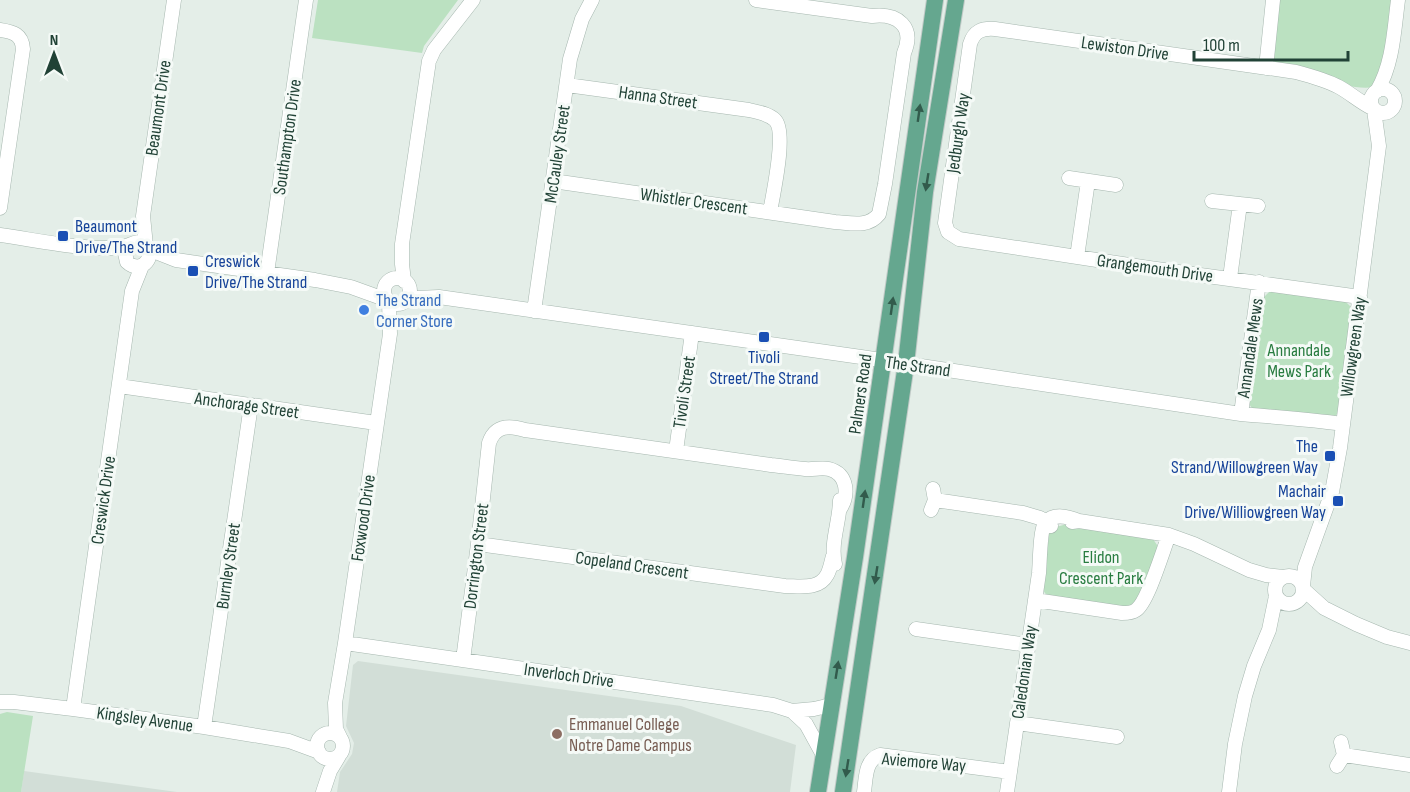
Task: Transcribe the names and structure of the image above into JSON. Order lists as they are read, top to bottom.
{
  "streets": {
    "main road": ["Palmers Road"],
    "street": [
      "Lewiston Drive",
      "Hanna Street",
      "Beaumont Drive",
      "Jedburgh Way",
      "Southampton Drive",
      "McCauley Street",
      "Whistler Crescent",
      "Grangemouth Drive",
      "Willowgreen Way",
      "Annandale Mews",
      "The Strand",
      "Tivoli Street",
      "Anchorage Street",
      "Creswick Drive",
      "Foxwood Drive",
      "Dorrington Street",
      "Copeland Crescent",
      "Burnley Street",
      "Caledonian Way",
      "Inverloch Drive",
      "Kingsley Avenue",
      "Aviemore Way"
    ]
  },
  "crossings": [
    ["Lewiston Drive", "Jedburgh Way"],
    ["Lewiston Drive", "Willowgreen Way"],
    ["Hanna Street", "McCauley Street"],
    ["Hanna Street", "Whistler Crescent"],
    ["Beaumont Drive", "The Strand"],
    ["Beaumont Drive", "Creswick Drive"],
    ["Jedburgh Way", "Grangemouth Drive"],
    ["Southampton Drive", "The Strand"],
    ["McCauley Street", "Whistler Crescent"],
    ["McCauley Street", "The Strand"],
    ["Grangemouth Drive", "Willowgreen Way"],
    ["Grangemouth Drive", "Annandale Mews"],
    ["Willowgreen Way", "The Strand"],
    ["Annandale Mews", "The Strand"],
    ["The Strand", "Tivoli Street"],
    ["The Strand", "Palmers Road"],
    ["The Strand", "Creswick Drive"],
    ["The Strand", "Foxwood Drive"],
    ["Tivoli Street", "Copeland Crescent"],
    ["Palmers Road", "Inverloch Drive"],
    ["Anchorage Street", "Creswick Drive"],
    ["Anchorage Street", "Foxwood Drive"],
    ["Anchorage Street", "Burnley Street"],
    ["Creswick Drive", "Kingsley Avenue"],
    ["Foxwood Drive", "Inverloch Drive"],
    ["Foxwood Drive", "Kingsley Avenue"],
    ["Dorrington Street", "Copeland Crescent"],
    ["Dorrington Street", "Inverloch Drive"],
    ["Burnley Street", "Kingsley Avenue"],
    ["Caledonian Way", "Aviemore Way"]
  ],
  "parks": ["Annandale Mews Park", "Elidon Crescent Park"],
  "places": {
    "transit": [
      "Beaumont Drive/The Strand",
      "Creswick Drive/The Strand",
      "Tivoli Street/The Strand",
      "The Strand/Willowgreen Way",
      "Machair Drive/Williowgreen Way"
    ],
    "other": ["The Strand Corner Store", "Emmanuel College Notre Dame Campus"]
  },
  "scale_bar": "100 m",
  "north": "top"
}
